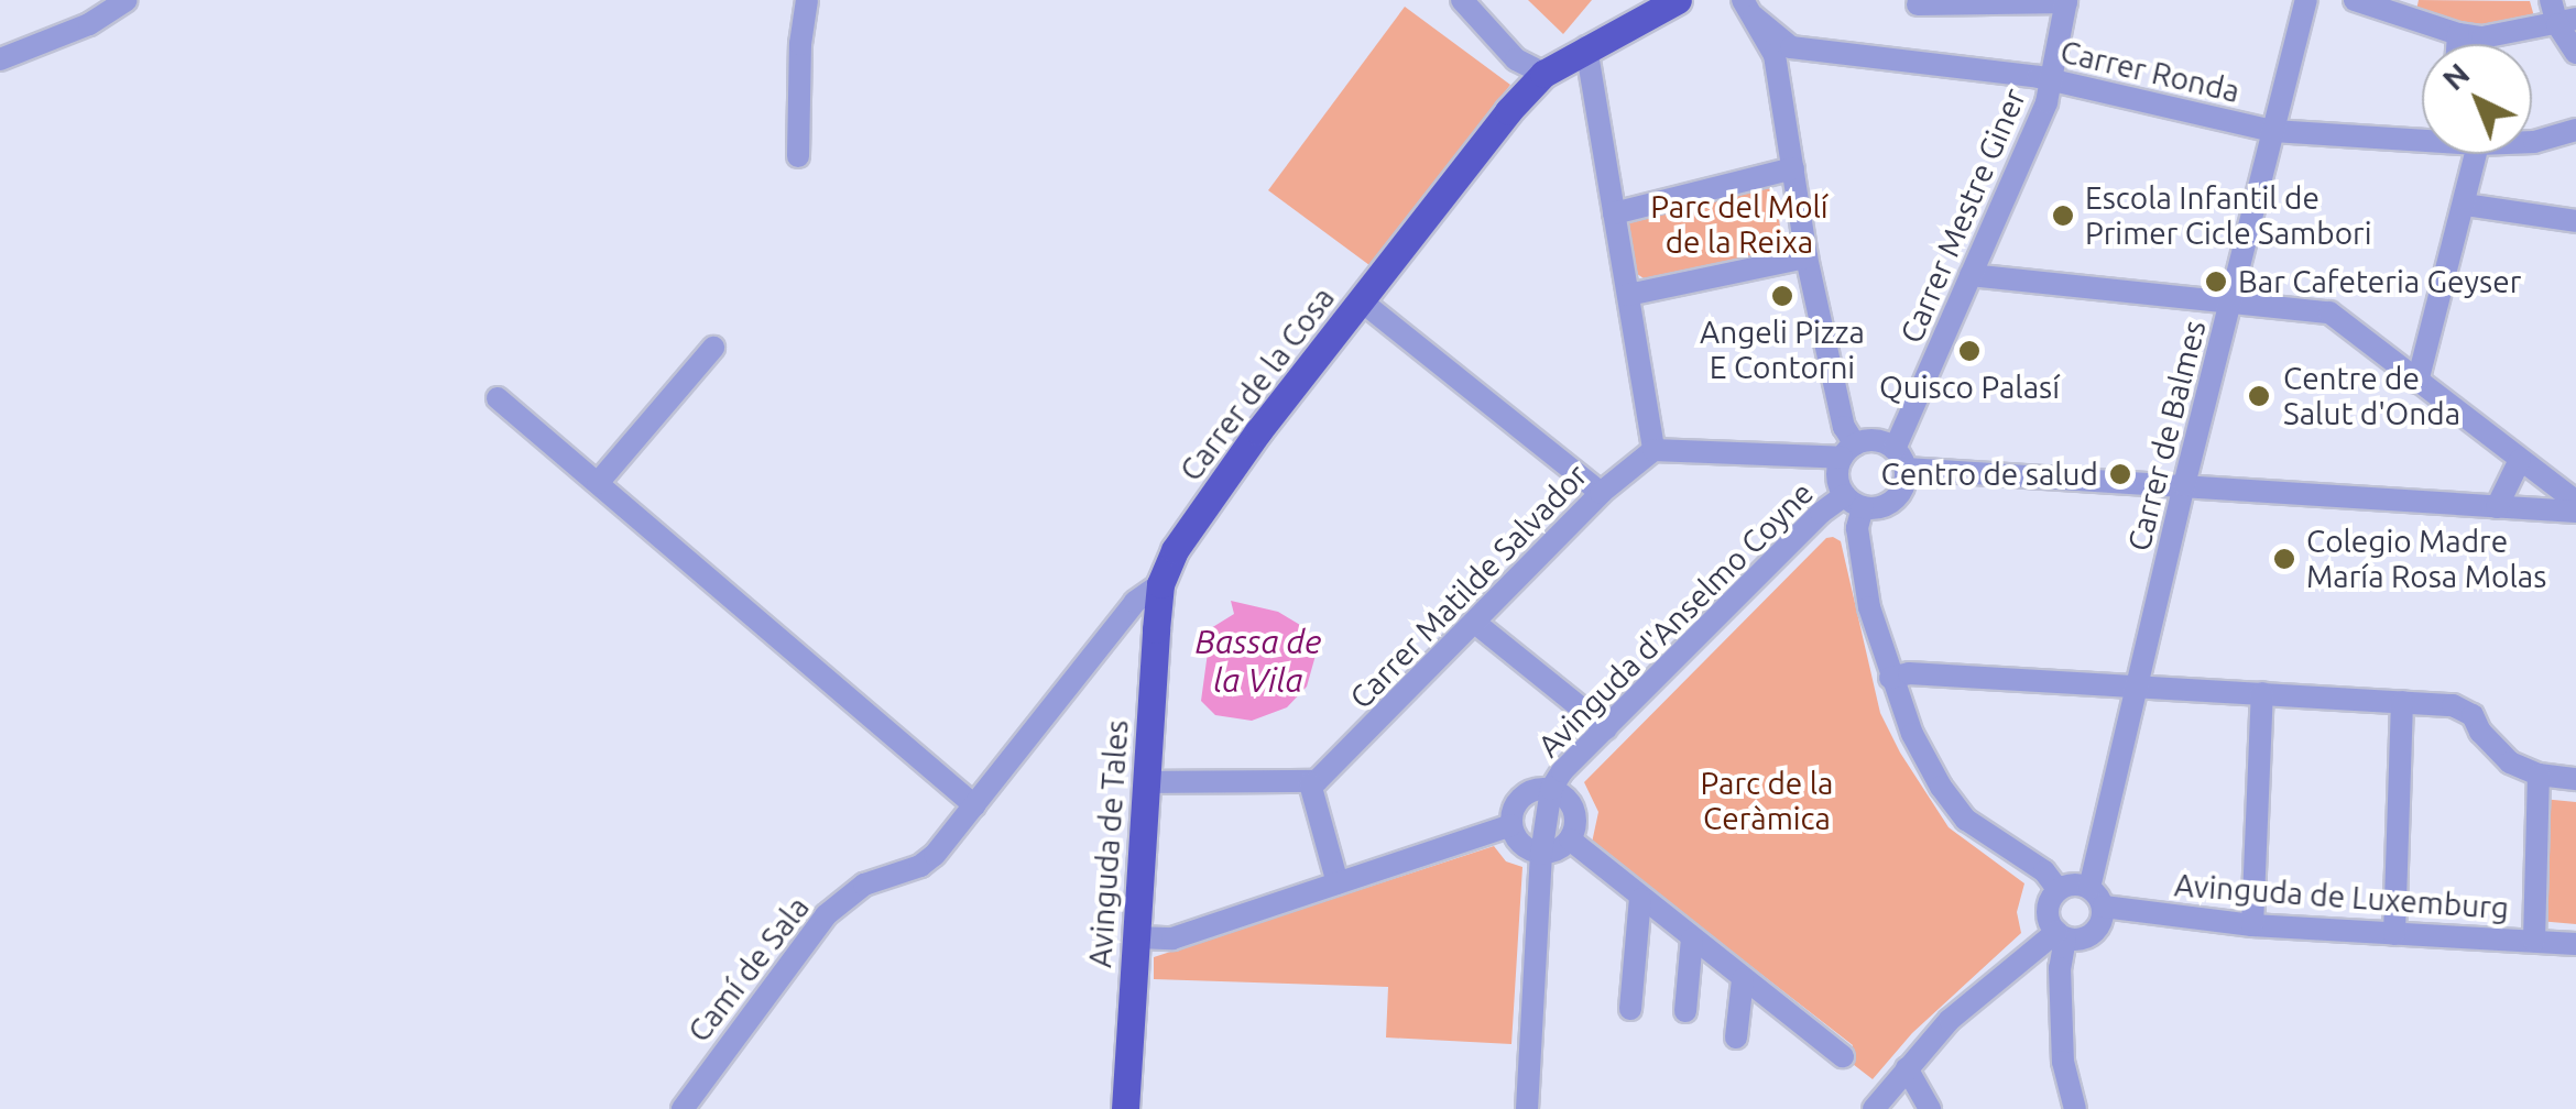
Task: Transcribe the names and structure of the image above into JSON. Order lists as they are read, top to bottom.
{
  "streets": {
    "main road": ["Carrer de la Cosa", "Avinguda de Tales"],
    "street": [
      "Carrer Ronda",
      "Carrer Mestre Giner",
      "Carrer de Balmes",
      "Carrer Matilde Salvador",
      "Avinguda d'Anselmo Coyne",
      "Avinguda de Luxemburg",
      "Camí de Sala"
    ]
  },
  "crossings": [
    ["Carrer Ronda", "Carrer Mestre Giner"],
    ["Carrer Ronda", "Carrer de Balmes"],
    ["Carrer Mestre Giner", "Avinguda d'Anselmo Coyne"],
    ["Carrer de la Cosa", "Avinguda de Tales"],
    ["Carrer de la Cosa", "Camí de Sala"],
    ["Carrer de Balmes", "Avinguda de Luxemburg"]
  ],
  "water": ["Bassa de la Vila"],
  "parks": ["Parc del Molí de la Reixa", "Parc de la Ceràmica"],
  "places": [
    "Escola Infantil de Primer Cicle Sambori",
    "Bar Cafeteria Geyser",
    "Angeli Pizza E Contorni",
    "Quisco Palasí",
    "Centre de Salut d'Onda",
    "Centro de salud",
    "Colegio Madre María Rosa Molas"
  ],
  "north": "top left"
}
